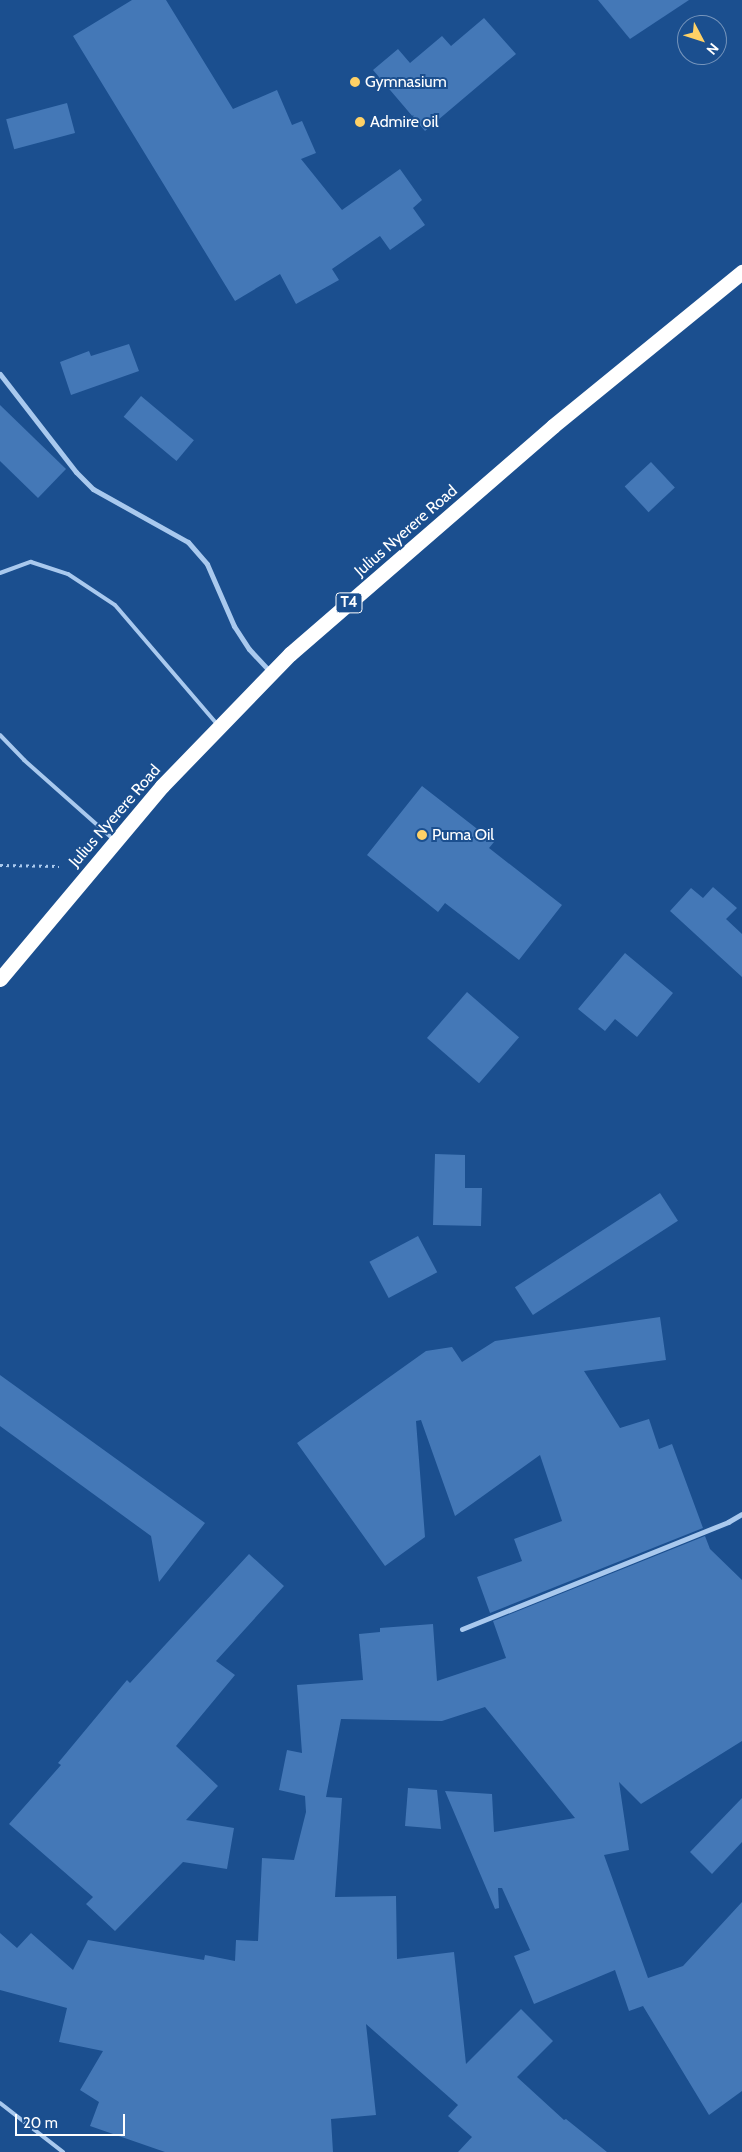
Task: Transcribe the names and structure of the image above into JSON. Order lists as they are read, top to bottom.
{
  "streets": {
    "highway": ["Julius Nyerere Road", "T4"]
  },
  "places": ["Gymnasium", "Admire oil", "Puma Oil"],
  "scale_bar": "20 m",
  "north": "bottom right"
}
